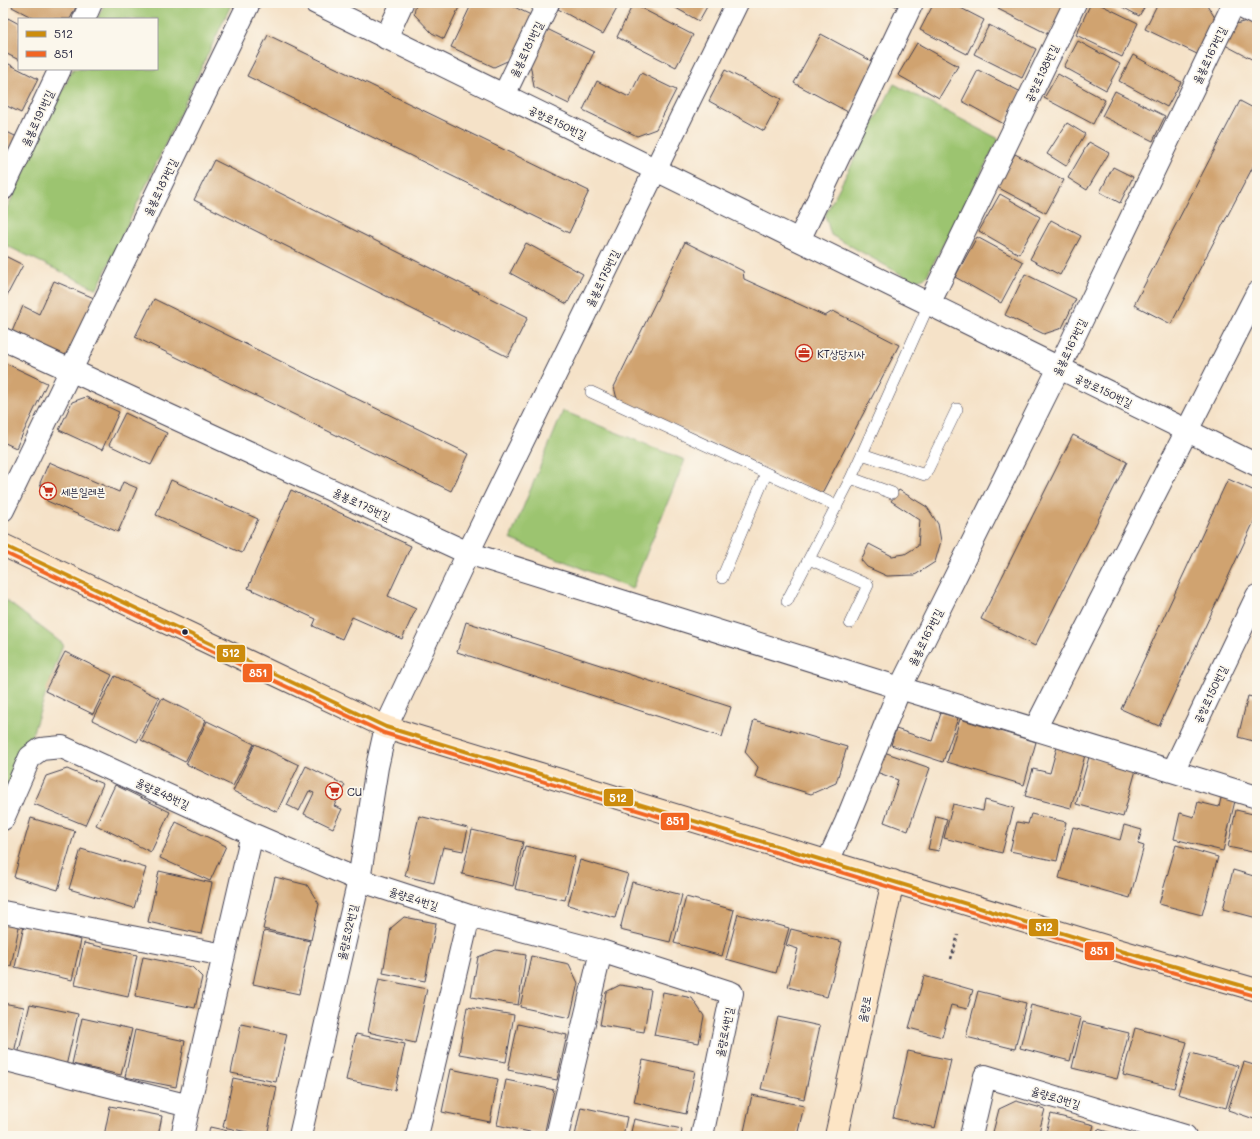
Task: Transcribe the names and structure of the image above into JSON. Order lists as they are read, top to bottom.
{
  "streets": {
    "street": [
      "율봉로181번길",
      "율봉로167번길",
      "공항로138번길",
      "율봉로191번길",
      "공항로150번길",
      "율봉로187번길",
      "율봉로175번길",
      "율량로48번길",
      "율량로4번길",
      "율량로32번길",
      "율량로",
      "율량로3번길"
    ]
  },
  "crossings": [
    ["율봉로181번길", "공항로150번길"],
    ["율봉로167번길", "공항로150번길"],
    ["율봉로167번길", "율봉로175번길"],
    ["공항로138번길", "공항로150번길"],
    ["공항로150번길", "율봉로175번길"],
    ["율봉로187번길", "율봉로175번길"],
    ["율봉로175번길", "율량로32번길"],
    ["율량로48번길", "율량로4번길"],
    ["율량로48번길", "율량로32번길"],
    ["율량로4번길", "율량로32번길"]
  ],
  "places": {
    "office": ["KT상당지사"],
    "supermarket": ["세븐일레븐", "CU"]
  },
  "lines": ["transit line 512", "transit line 851"],
  "legend": ["512", "851"]
}
